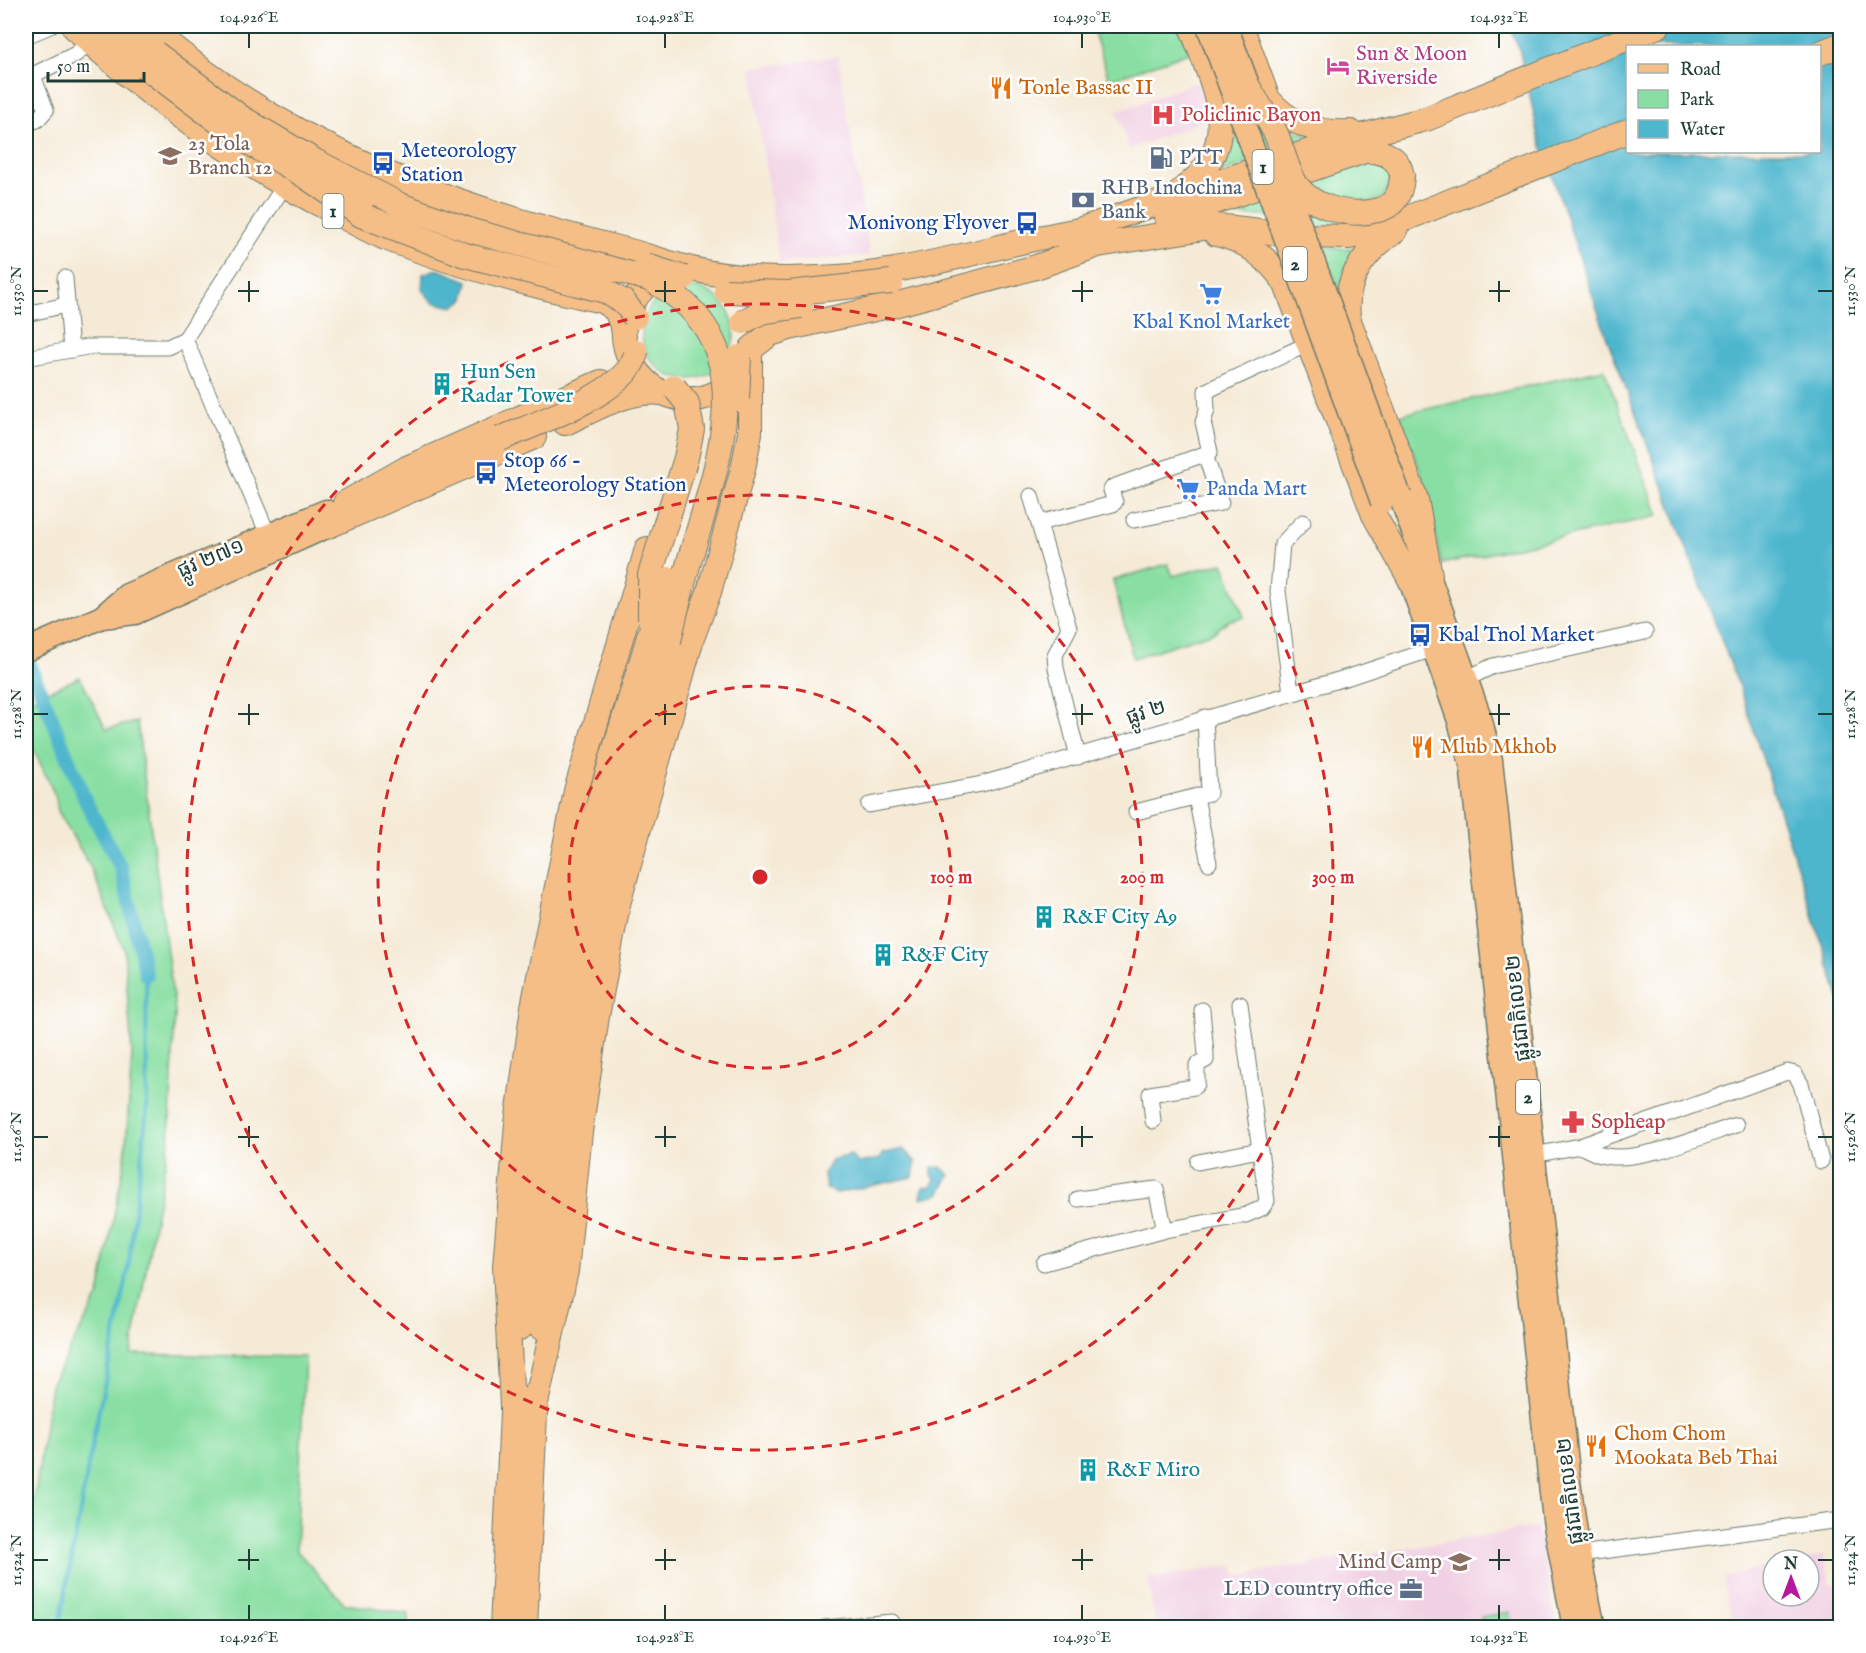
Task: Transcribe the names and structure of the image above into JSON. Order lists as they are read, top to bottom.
{
  "streets": {
    "highway": ["1"],
    "main road": ["2", "ផ្លូវ ២៧១", "ផ្លូវជាតិលេខ២"],
    "street": ["ផ្លូវ ២"]
  },
  "crossings": [
    ["2", "ផ្លូវជាតិលេខ២"],
    ["ផ្លូវ ២", "ផ្លូវជាតិលេខ២"]
  ],
  "places": {
    "hotel": ["Sun & Moon Riverside"],
    "restaurant": ["Tonle Bassac II", "Mlub Mkhob", "Chom Chom Mookata Beb Thai"],
    "hospital": ["Policlinic Bayon"],
    "school or university": ["23 Tola Branch 12", "Mind Camp"],
    "fuel station": ["PTT"],
    "bus stop": [
      "Meteorology Station",
      "Monivong Flyover",
      "Stop 66 - Meteorology Station",
      "Kbal Tnol Market"
    ],
    "bank": ["RHB Indochina Bank"],
    "supermarket": ["Kbal Knol Market", "Panda Mart"],
    "building": [
      "Hun Sen Radar Tower",
      "R&F City A9",
      "R&F City",
      "R&F Miro"
    ],
    "pharmacy": ["Sopheap"],
    "office": ["LED country office"]
  },
  "legend": ["Road", "Park", "Water"],
  "scale_bar": "50 m",
  "north": "top",
  "coordinates": [
    "104.926°E",
    "104.928°E",
    "104.930°E",
    "104.932°E",
    "11.530°N",
    "11.528°N",
    "11.526°N",
    "11.524°N"
  ],
  "rings": ["100 m", "200 m", "300 m"]
}
